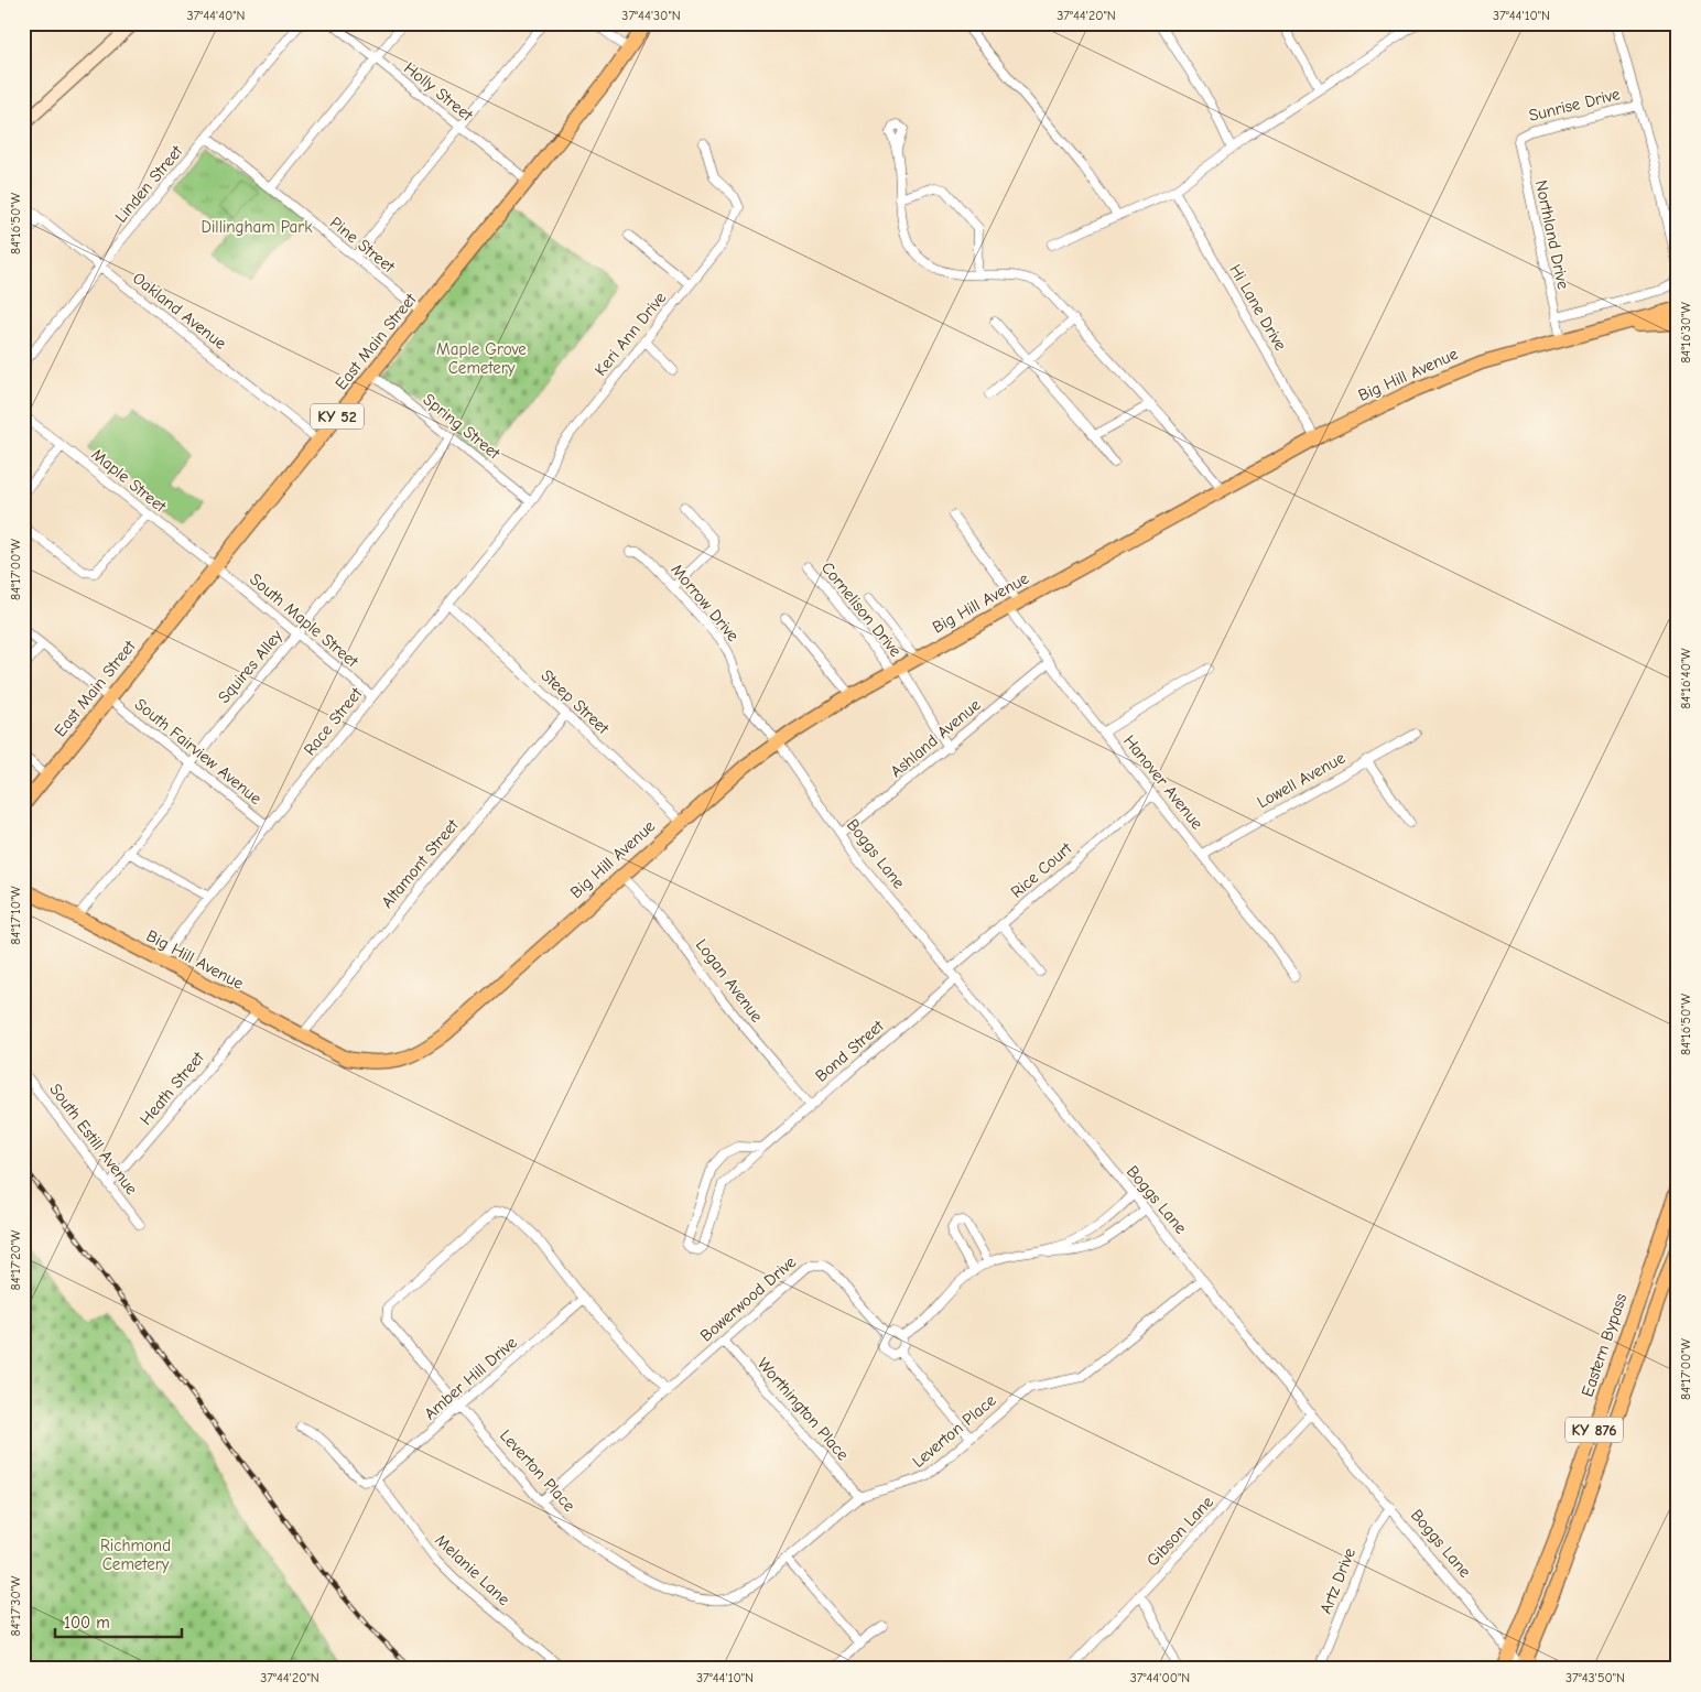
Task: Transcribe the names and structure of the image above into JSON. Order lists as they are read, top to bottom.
{
  "streets": {
    "main road": [
      "East Main Street",
      "Big Hill Avenue",
      "KY 52",
      "Eastern Bypass",
      "KY 876"
    ],
    "street": [
      "Holly Street",
      "Sunrise Drive",
      "Linden Street",
      "Northland Drive",
      "Pine Street",
      "Hi Lane Drive",
      "Oakland Avenue",
      "Keri Ann Drive",
      "Spring Street",
      "Maple Street",
      "Morrow Drive",
      "Cornelison Drive",
      "South Maple Street",
      "Squires Alley",
      "Steep Street",
      "Race Street",
      "Ashland Avenue",
      "South Fairview Avenue",
      "Lowell Avenue",
      "Hanover Avenue",
      "Boggs Lane",
      "Altamont Street",
      "Rice Court",
      "Logan Avenue",
      "Bond Street",
      "Heath Street",
      "South Estill Avenue",
      "Bowerwood Drive",
      "Amber Hill Drive",
      "Worthington Place",
      "Leverton Place",
      "Gibson Lane",
      "Melanie Lane",
      "Artz Drive"
    ]
  },
  "crossings": [
    ["Holly Street", "East Main Street"],
    ["Sunrise Drive", "Northland Drive"],
    ["Linden Street", "Pine Street"],
    ["Linden Street", "Oakland Avenue"],
    ["Northland Drive", "Big Hill Avenue"],
    ["Pine Street", "East Main Street"],
    ["Hi Lane Drive", "Big Hill Avenue"],
    ["Oakland Avenue", "East Main Street"],
    ["Keri Ann Drive", "Spring Street"],
    ["Keri Ann Drive", "Race Street"],
    ["East Main Street", "Spring Street"],
    ["East Main Street", "Maple Street"],
    ["East Main Street", "South Maple Street"],
    ["East Main Street", "South Fairview Avenue"],
    ["Big Hill Avenue", "Morrow Drive"],
    ["Big Hill Avenue", "Cornelison Drive"],
    ["Big Hill Avenue", "Squires Alley"],
    ["Big Hill Avenue", "Steep Street"],
    ["Big Hill Avenue", "Race Street"],
    ["Big Hill Avenue", "Hanover Avenue"],
    ["Big Hill Avenue", "Boggs Lane"],
    ["Big Hill Avenue", "Altamont Street"],
    ["Big Hill Avenue", "Logan Avenue"],
    ["Big Hill Avenue", "Heath Street"],
    ["Spring Street", "Squires Alley"],
    ["Spring Street", "Race Street"],
    ["Maple Street", "South Maple Street"],
    ["Morrow Drive", "Boggs Lane"],
    ["Cornelison Drive", "Ashland Avenue"],
    ["South Maple Street", "Squires Alley"],
    ["South Maple Street", "Race Street"],
    ["Squires Alley", "South Fairview Avenue"],
    ["Steep Street", "Race Street"],
    ["Steep Street", "Altamont Street"],
    ["Race Street", "South Fairview Avenue"],
    ["Ashland Avenue", "Hanover Avenue"],
    ["Ashland Avenue", "Boggs Lane"],
    ["Lowell Avenue", "Hanover Avenue"],
    ["Hanover Avenue", "Rice Court"],
    ["Boggs Lane", "Rice Court"],
    ["Boggs Lane", "Bond Street"],
    ["Boggs Lane", "Eastern Bypass"],
    ["Boggs Lane", "KY 876"],
    ["Boggs Lane", "Leverton Place"],
    ["Boggs Lane", "Gibson Lane"],
    ["Boggs Lane", "Artz Drive"],
    ["Logan Avenue", "Bond Street"],
    ["Heath Street", "South Estill Avenue"],
    ["Bowerwood Drive", "Worthington Place"],
    ["Bowerwood Drive", "Leverton Place"],
    ["Amber Hill Drive", "Leverton Place"],
    ["Amber Hill Drive", "Melanie Lane"],
    ["Worthington Place", "Leverton Place"]
  ],
  "parks": ["Dillingham Park", "Maple Grove Cemetery", "Richmond Cemetery"],
  "scale_bar": "100 m",
  "coordinates": [
    "37°44'40\"N",
    "37°44'30\"N",
    "37°44'20\"N",
    "37°44'10\"N",
    "84°16'50\"W",
    "84°16'30\"W",
    "84°17'00\"W",
    "84°16'40\"W",
    "84°17'10\"W",
    "84°17'20\"W",
    "84°17'30\"W",
    "37°44'00\"N",
    "37°43'50\"N"
  ]
}
